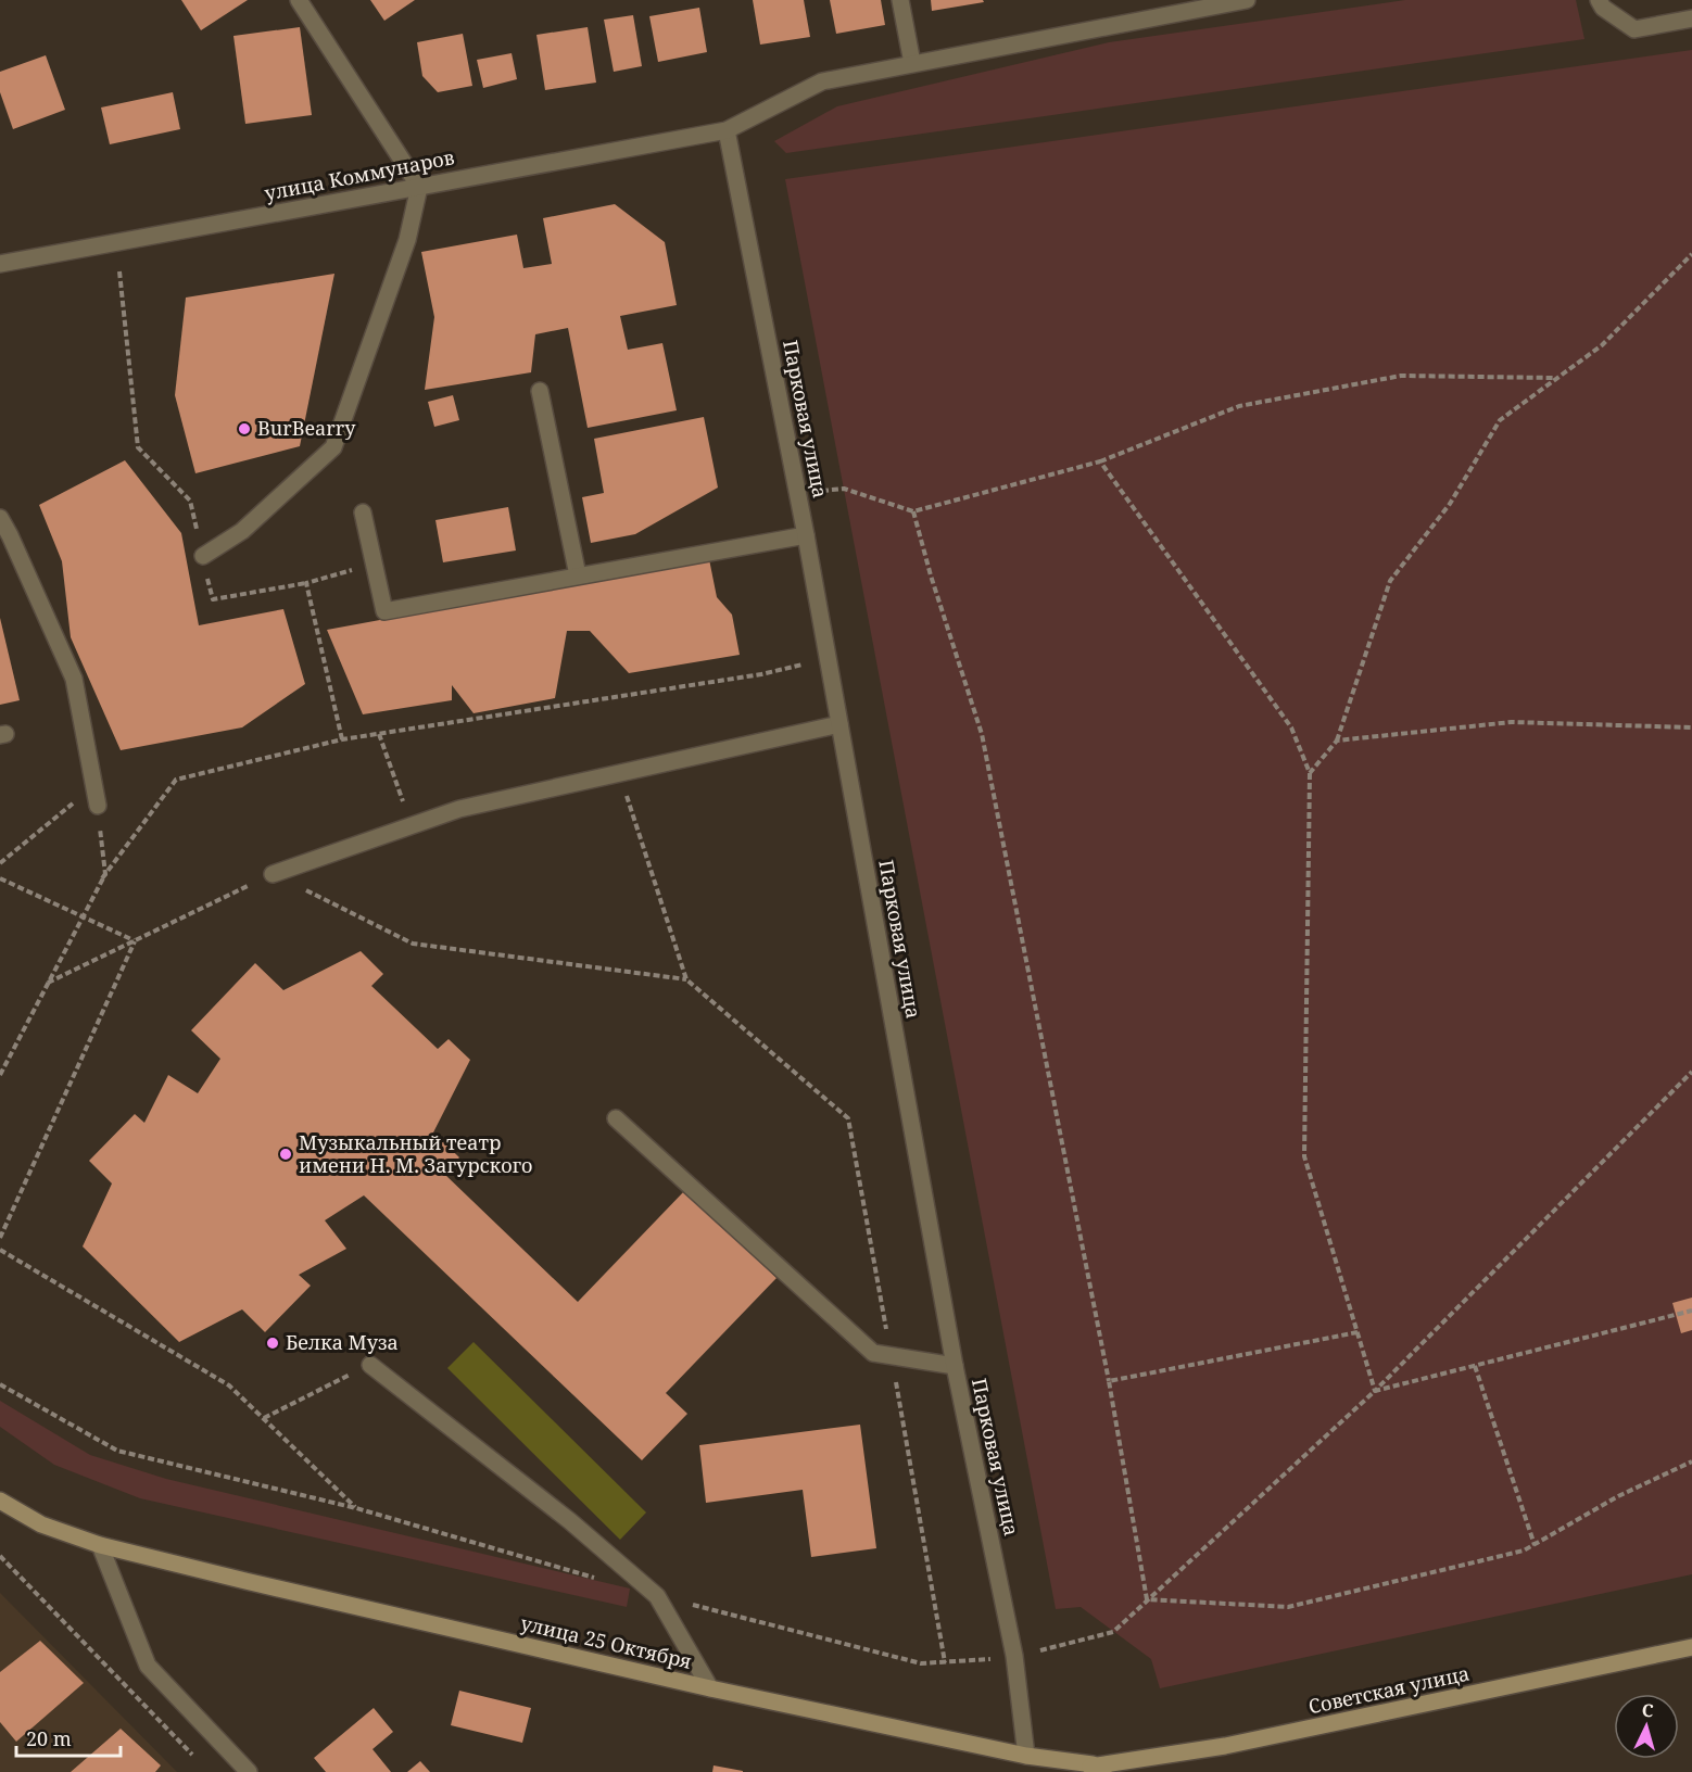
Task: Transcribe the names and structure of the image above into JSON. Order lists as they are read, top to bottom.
{
  "streets": {
    "main road": ["улица 25 Октября", "Советская улица"],
    "street": ["улица Коммунаров", "Парковая улица"]
  },
  "crossings": [
    ["улица Коммунаров", "Парковая улица"],
    ["Парковая улица", "улица 25 Октября"],
    ["улица 25 Октября", "Советская улица"]
  ],
  "places": ["BurBearry", "Музыкальный театр имени Н. М. Загурского", "Белка Муза"],
  "scale_bar": "20 m",
  "north": "top"
}
